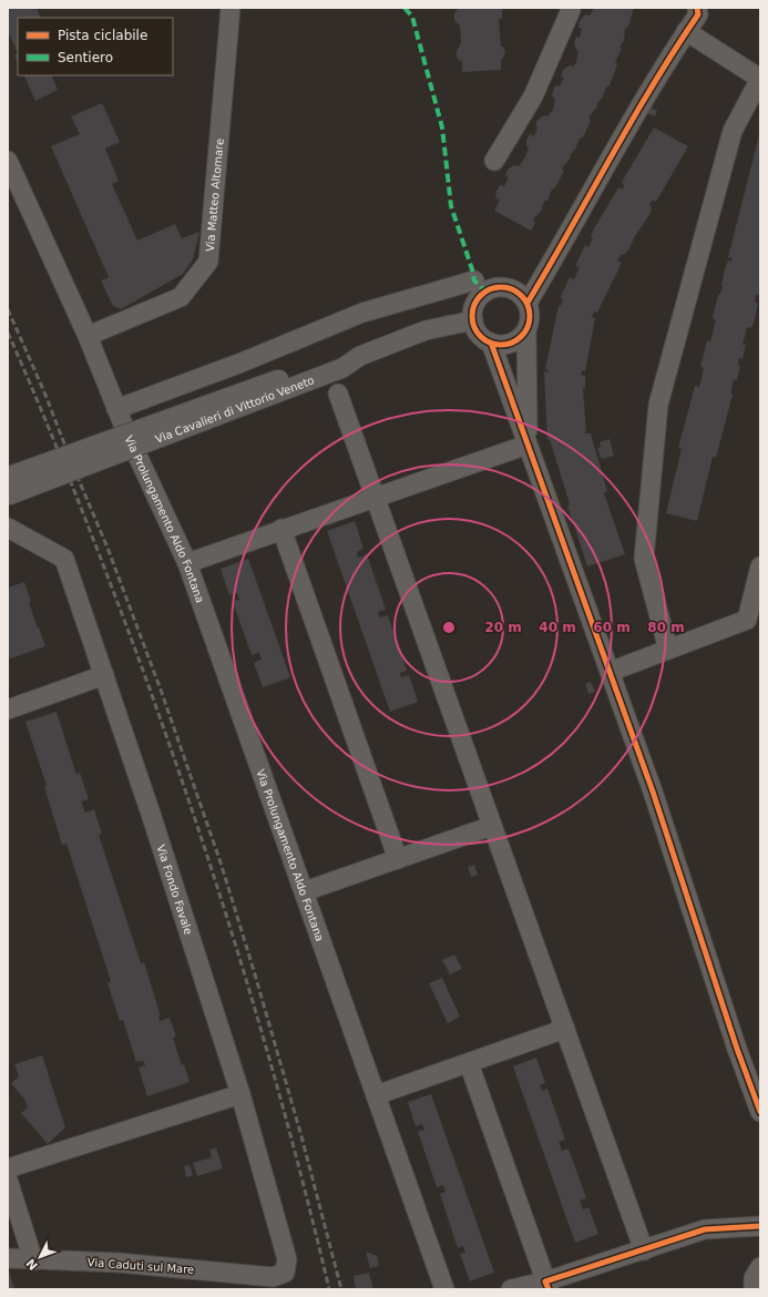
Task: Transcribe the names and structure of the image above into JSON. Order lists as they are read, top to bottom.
{
  "streets": {
    "street": [
      "Via Matteo Altomare",
      "Via Cavalieri di Vittorio Veneto",
      "Via Prolungamento Aldo Fontana",
      "Via Fondo Favale",
      "Via Caduti sul Mare"
    ]
  },
  "crossings": [
    ["Via Fondo Favale", "Via Caduti sul Mare"]
  ],
  "legend": ["Pista ciclabile", "Sentiero"],
  "north": "bottom left",
  "rings": [
    "20 m",
    "40 m",
    "60 m",
    "80 m"
  ]
}
